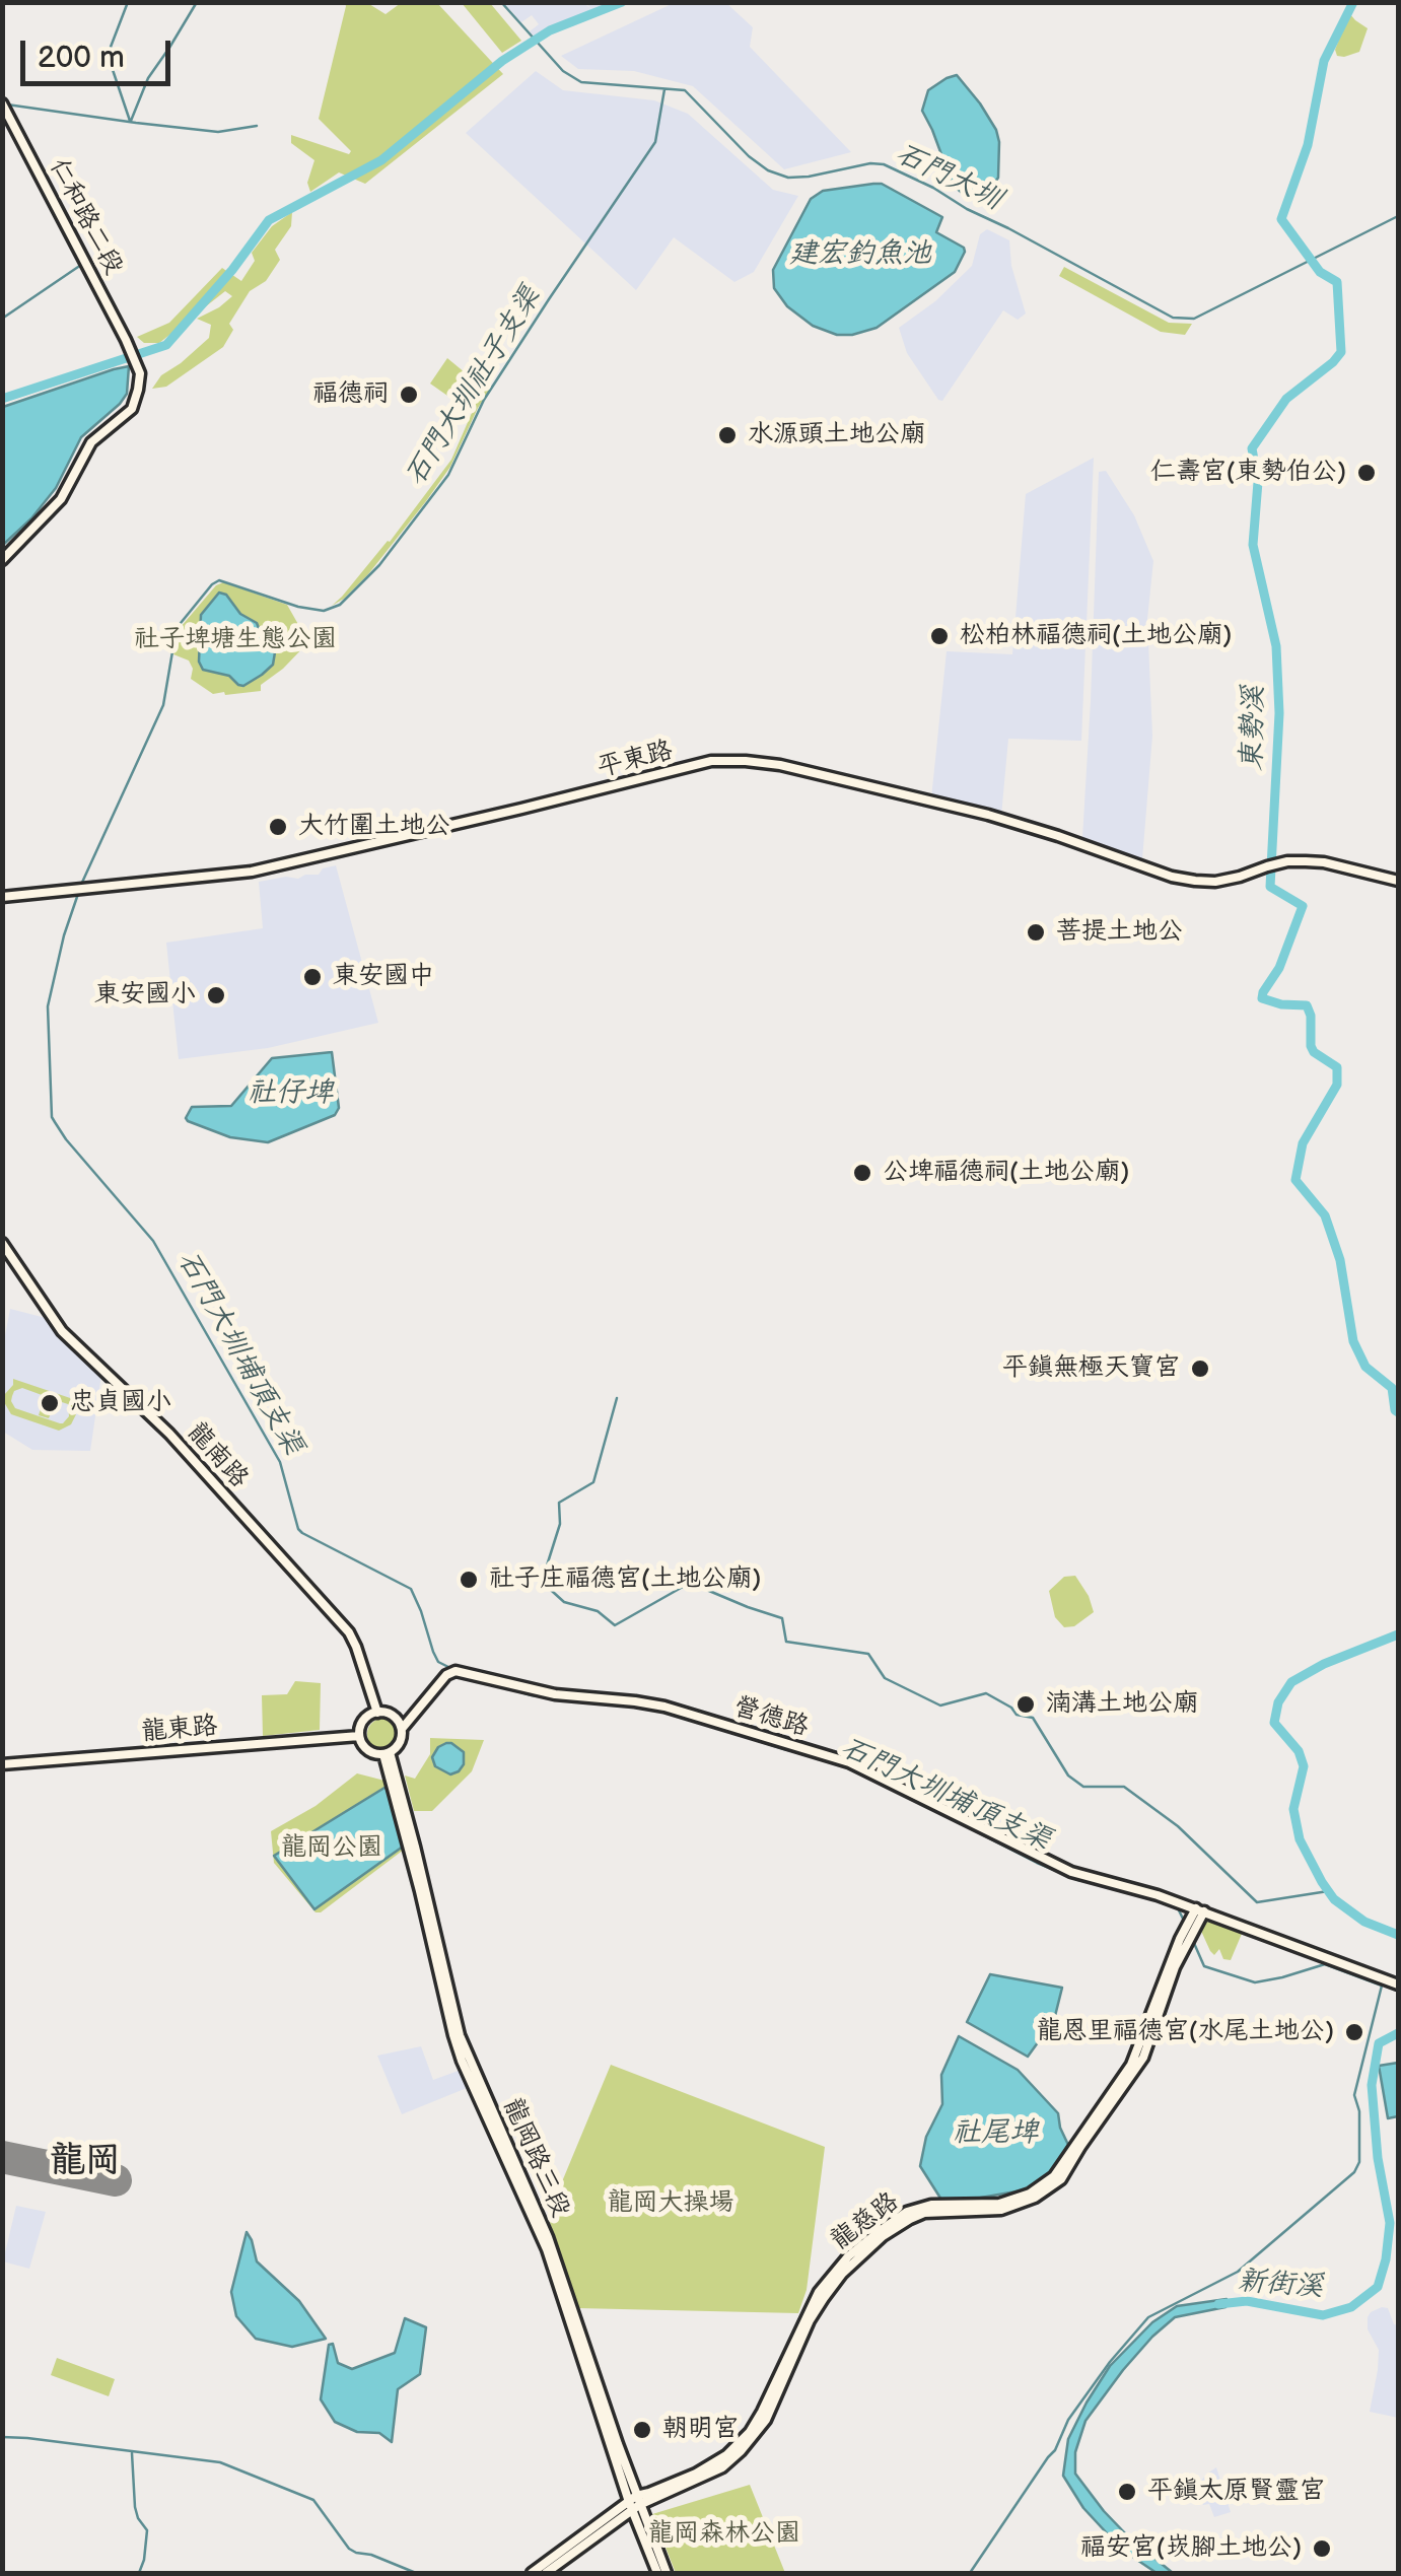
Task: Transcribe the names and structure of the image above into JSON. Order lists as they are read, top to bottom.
{
  "streets": {
    "street": [
      "仁和路二段",
      "平東路",
      "龍南路",
      "營德路",
      "龍東路",
      "龍岡路三段",
      "龍慈路"
    ]
  },
  "crossings": [
    ["龍南路", "營德路"],
    ["龍南路", "龍東路"],
    ["龍南路", "龍岡路三段"],
    ["營德路", "龍東路"],
    ["營德路", "龍岡路三段"],
    ["營德路", "龍慈路"],
    ["龍東路", "龍岡路三段"],
    ["龍岡路三段", "龍慈路"]
  ],
  "districts": ["龍岡"],
  "water": [
    "石門大圳",
    "建宏釣魚池",
    "石門大圳社子支渠",
    "東勢溪",
    "社仔埤",
    "石門大圳埔頂支渠",
    "社尾埤",
    "新街溪"
  ],
  "parks": [
    "社子埤塘生態公園",
    "龍岡公園",
    "龍岡大操場",
    "龍岡森林公園"
  ],
  "places": [
    "福德祠",
    "水源頭土地公廟",
    "仁壽宮(東勢伯公)",
    "松柏林福德祠(土地公廟)",
    "大竹圍土地公",
    "菩提土地公",
    "東安國中",
    "東安國小",
    "公埤福德祠(土地公廟)",
    "平鎮無極天寶宮",
    "忠貞國小",
    "社子庄福德宮(土地公廟)",
    "湳溝土地公廟",
    "龍恩里福德宮(水尾土地公)",
    "朝明宮",
    "平鎮太原賢靈宮",
    "福安宮(崁腳土地公)"
  ],
  "scale_bar": "200 m"
}
